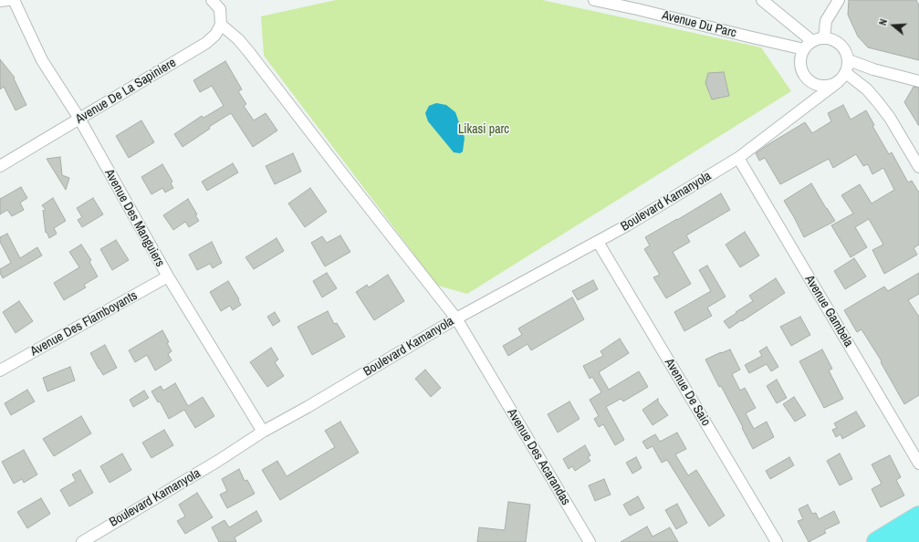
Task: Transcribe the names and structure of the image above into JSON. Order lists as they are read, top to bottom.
{
  "streets": {
    "street": [
      "Avenue Du Parc",
      "Avenue De La Sapiniere",
      "Boulevard Kamanyola",
      "Avenue Des Manguiers",
      "Avenue Gambela",
      "Avenue Des Flamboyants",
      "Avenue De Saio",
      "Avenue Des Acarandas"
    ]
  },
  "crossings": [
    ["Avenue Du Parc", "Boulevard Kamanyola"],
    ["Avenue De La Sapiniere", "Avenue Des Manguiers"],
    ["Avenue De La Sapiniere", "Avenue Des Acarandas"],
    ["Boulevard Kamanyola", "Avenue Des Manguiers"],
    ["Boulevard Kamanyola", "Avenue Gambela"],
    ["Boulevard Kamanyola", "Avenue De Saio"],
    ["Boulevard Kamanyola", "Avenue Des Acarandas"],
    ["Avenue Des Manguiers", "Avenue Des Flamboyants"]
  ],
  "parks": ["Likasi parc"],
  "north": "left"
}
